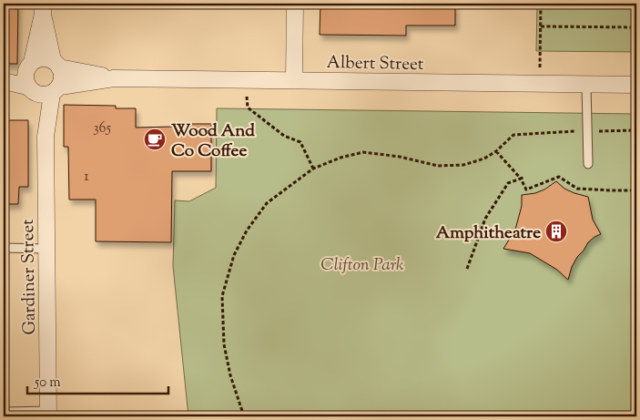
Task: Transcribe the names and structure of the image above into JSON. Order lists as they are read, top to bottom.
{
  "streets": {
    "street": ["Albert Street", "Gardiner Street"]
  },
  "crossings": [
    ["Albert Street", "Gardiner Street"]
  ],
  "parks": ["Clifton Park"],
  "places": {
    "cafe": ["Wood And Co Coffee"],
    "building": ["Amphitheatre"]
  },
  "house_numbers": ["365", "1"],
  "scale_bar": "50 m"
}
